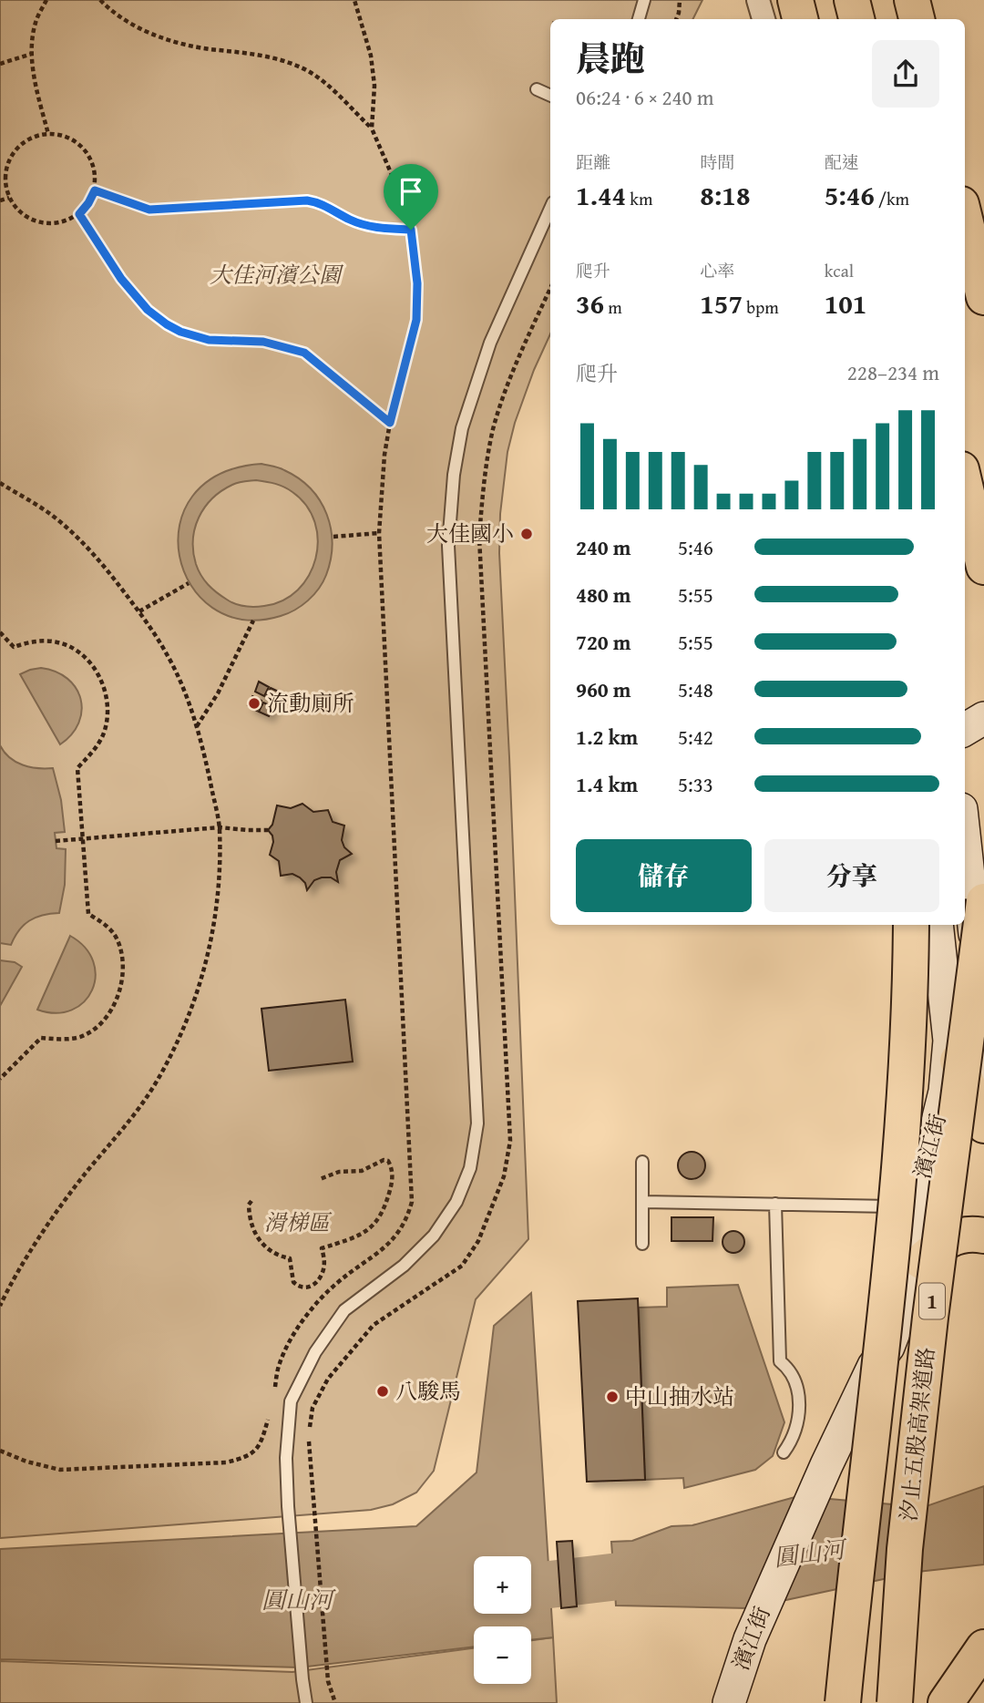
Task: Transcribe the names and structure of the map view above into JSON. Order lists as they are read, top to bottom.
{
  "streets": {
    "highway": ["1", "汐止五股高架道路"],
    "main road": ["濱江街"]
  },
  "water": ["圓山河"],
  "parks": ["大佳河濱公園", "滑梯區"],
  "places": [
    "大佳國小",
    "流動廁所",
    "八駿馬",
    "中山抽水站"
  ],
  "page": {
    "heading": ["晨跑", "06:24 · 6 × 240 m"],
    "stats": [
      ["距離", "1.44 km"],
      ["時間", "8:18"],
      ["配速", "5:46 /km"],
      ["爬升", "36 m"],
      ["心率", "157 bpm"],
      ["kcal", "101"]
    ],
    "chart": ["爬升", "228–234 m"],
    "list": [
      {
        "name": "240 m",
        "note": "5:46"
      },
      {
        "name": "480 m",
        "note": "5:55"
      },
      {
        "name": "720 m",
        "note": "5:55"
      },
      {
        "name": "960 m",
        "note": "5:48"
      },
      {
        "name": "1.2 km",
        "note": "5:42"
      },
      {
        "name": "1.4 km",
        "note": "5:33"
      }
    ],
    "buttons": ["儲存", "分享"],
    "map_buttons": ["+", "−"]
  }
}
